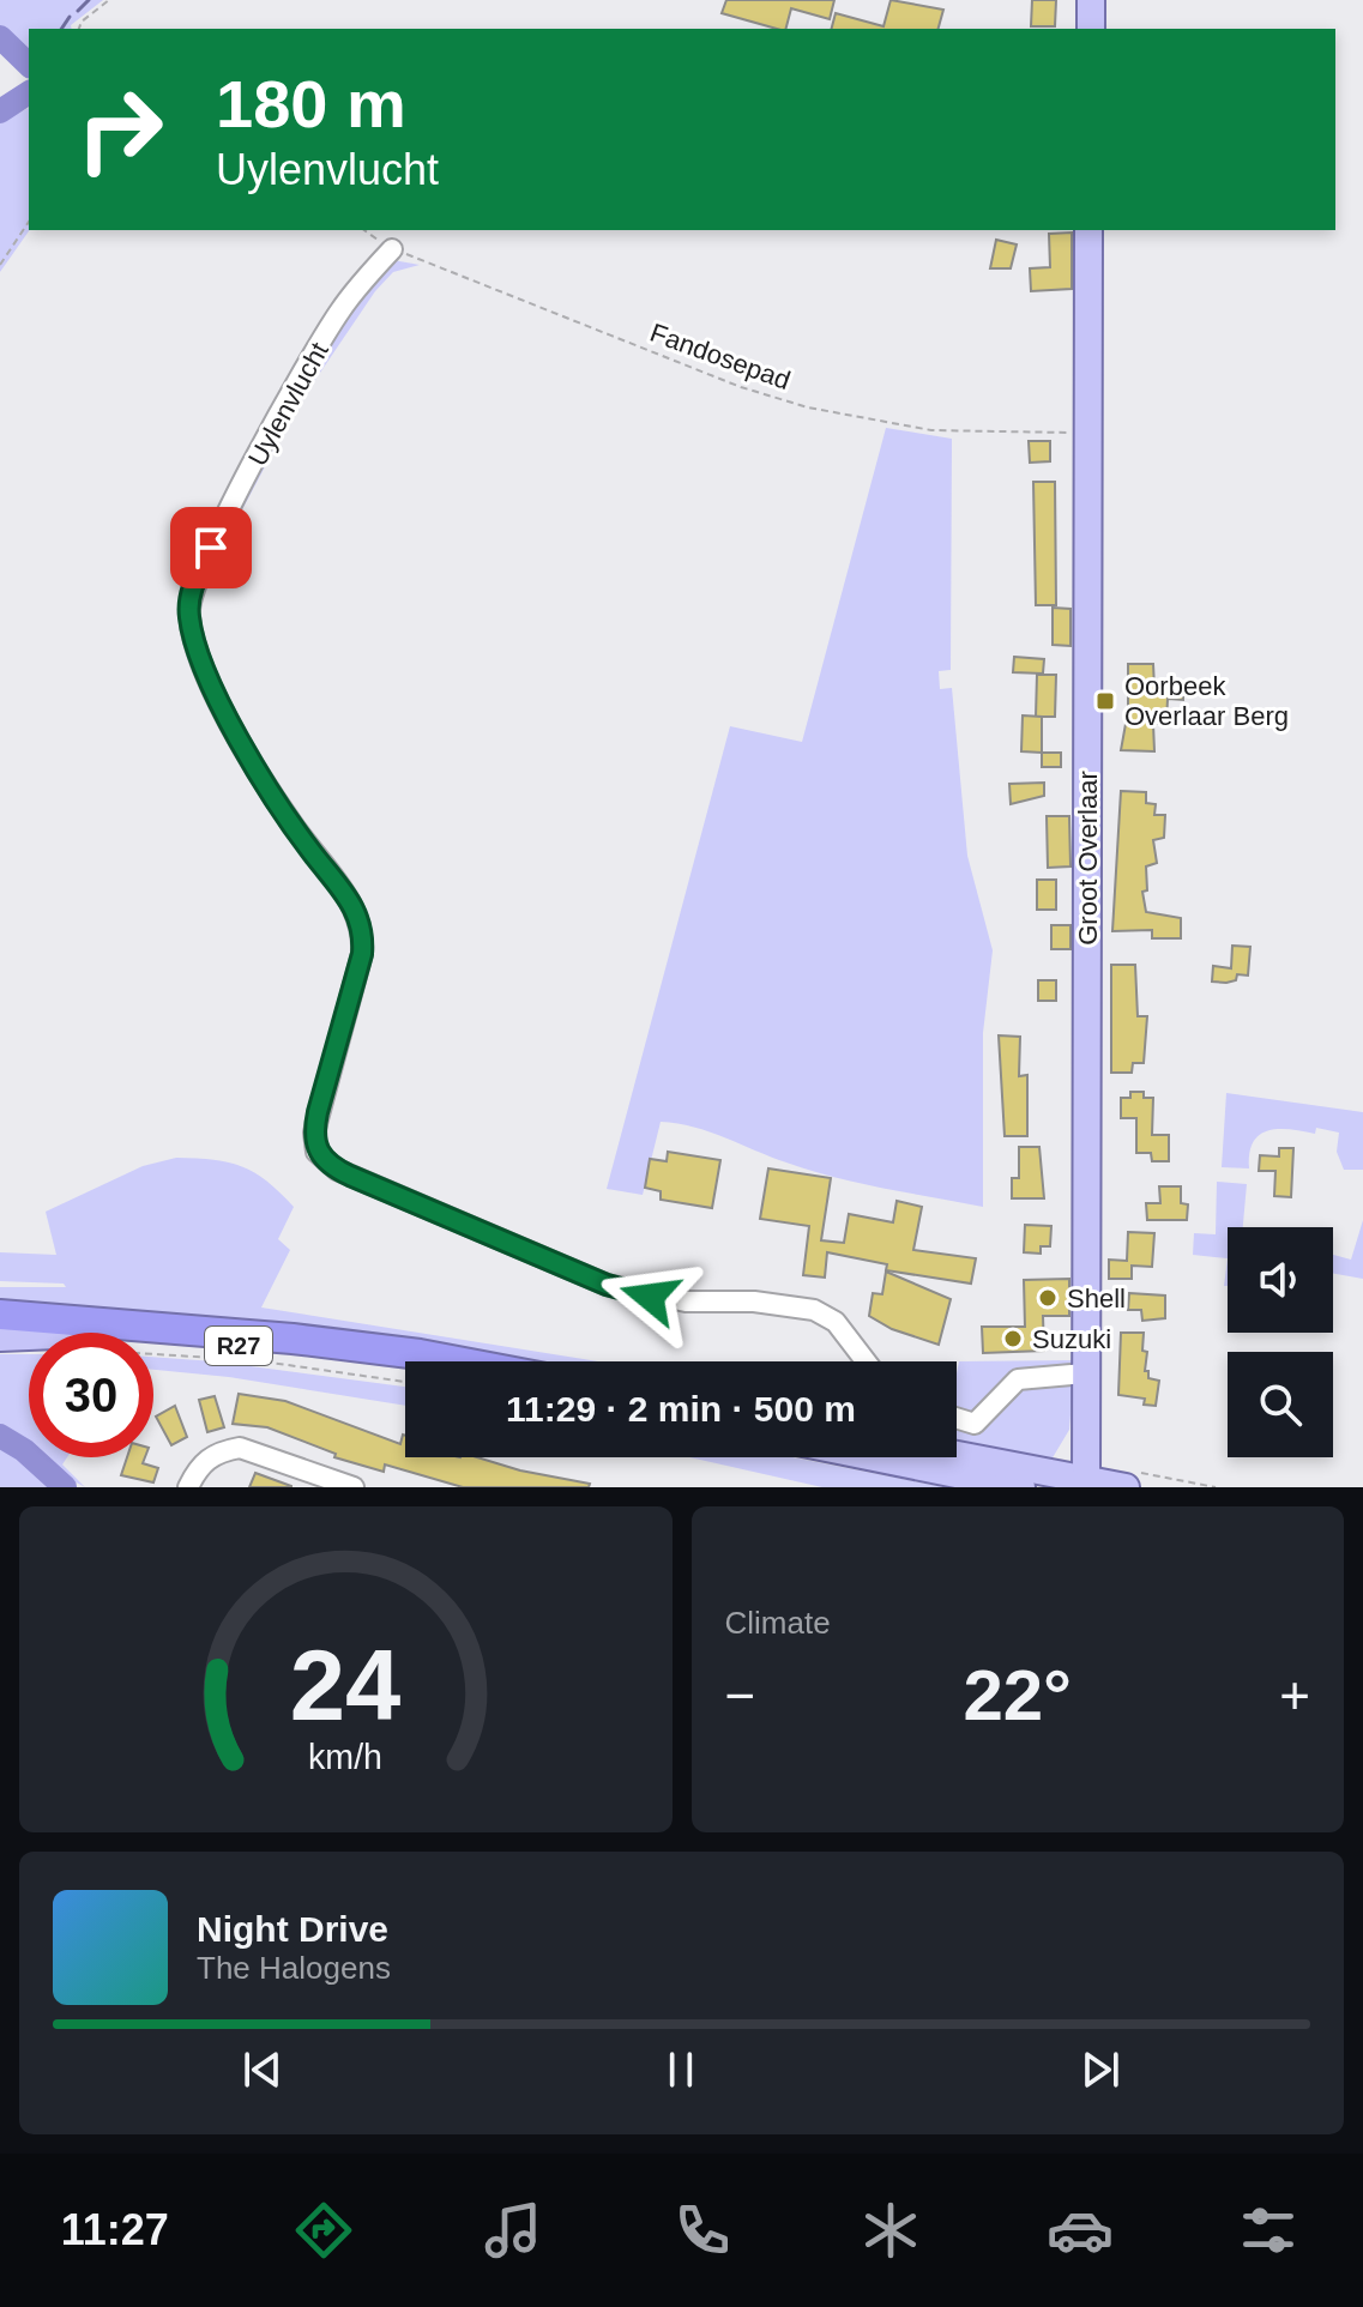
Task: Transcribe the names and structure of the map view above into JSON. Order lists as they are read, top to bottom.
{
  "streets": {
    "highway": ["R27"],
    "main road": ["Groot Overlaar"],
    "street": ["Uylenvlucht"],
    "path": ["Fandosepad"]
  },
  "crossings": [
    ["Fandosepad", "Uylenvlucht"],
    ["Fandosepad", "Groot Overlaar"]
  ],
  "places": {
    "transit": ["Oorbeek Overlaar Berg"],
    "other": ["Shell", "Suzuki"]
  },
  "page": {
    "turn": ["180 m", "Uylenvlucht"],
    "limit": "30",
    "trip": "11:29 · 2 min · 500 m",
    "tile": "Climate",
    "heat": ["−", "22°", "+"],
    "song": ["Night Drive", "The Halogens"],
    "tabs": "11:27",
    "gauge": ["24", "km/h"]
  }
}
